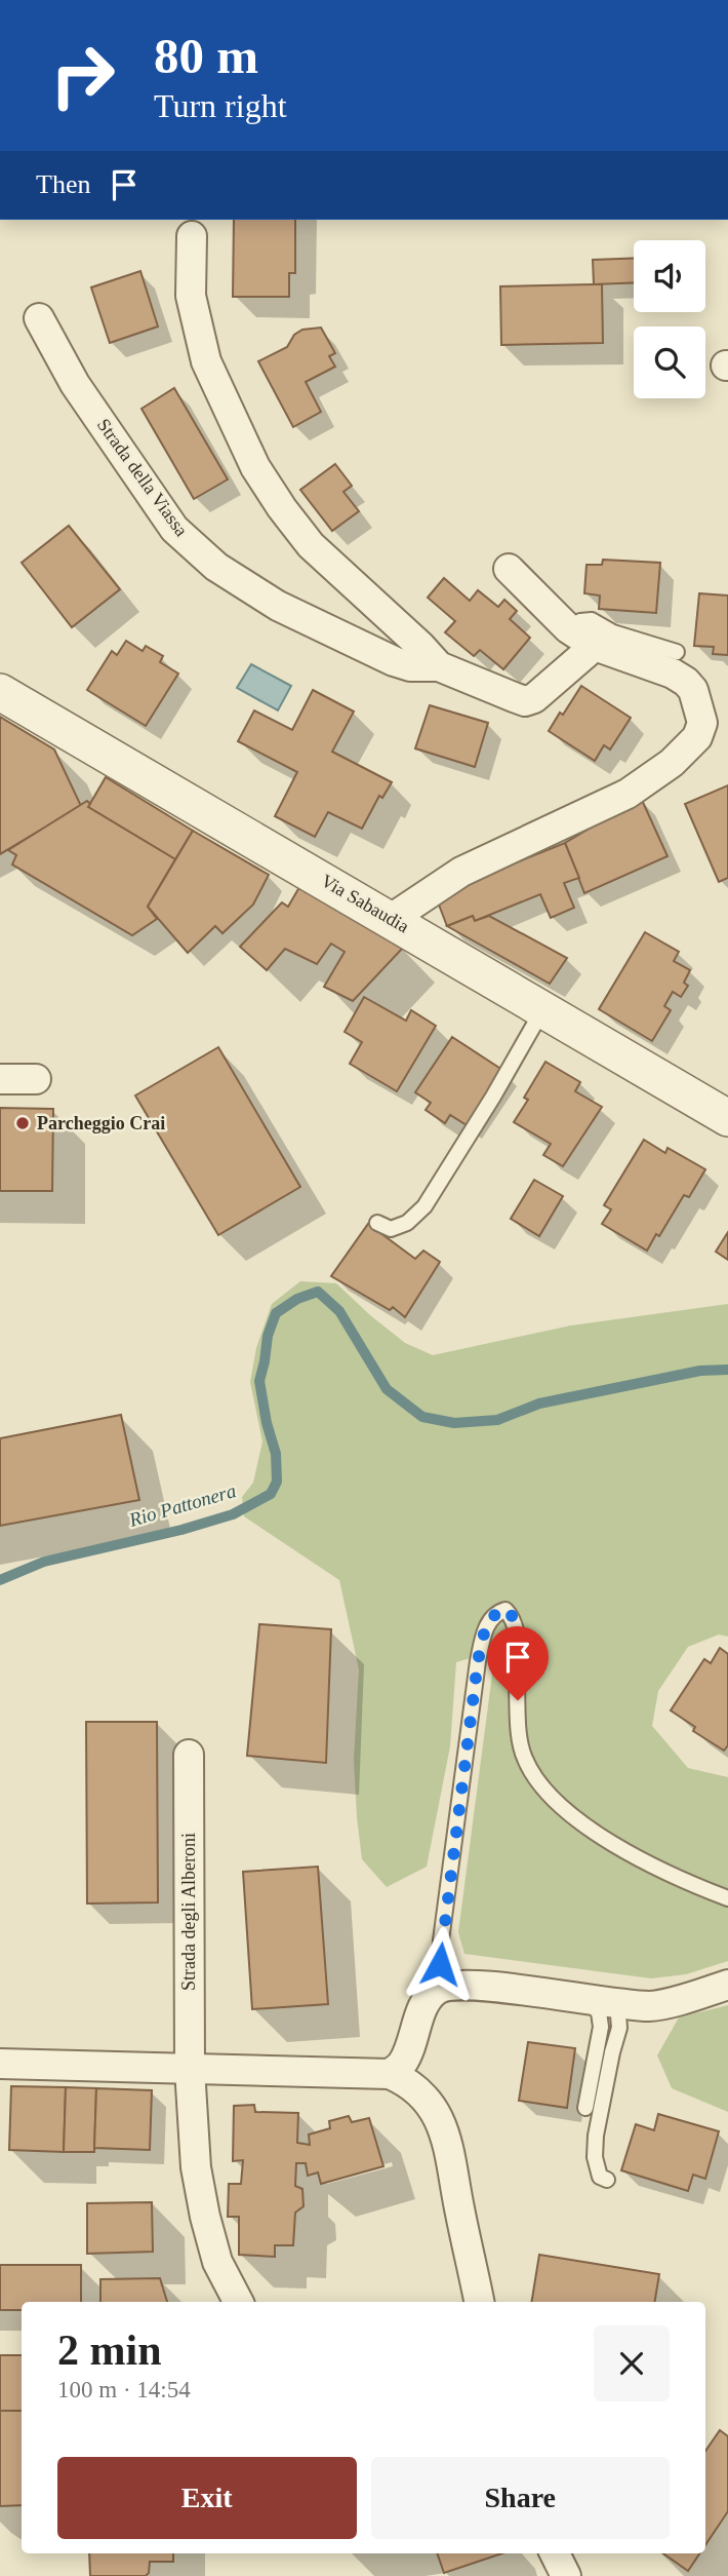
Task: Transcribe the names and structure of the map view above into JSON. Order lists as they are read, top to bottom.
{
  "streets": {
    "street": ["Strada della Viassa", "Via Sabaudia", "Strada degli Alberoni"]
  },
  "water": ["Rio Pattonera"],
  "places": ["Parcheggio Crai"],
  "page": {
    "turn": ["80 m", "Turn right"],
    "then": "Then",
    "heading": ["2 min", "100 m · 14:54"],
    "buttons": ["Exit", "Share"]
  }
}
